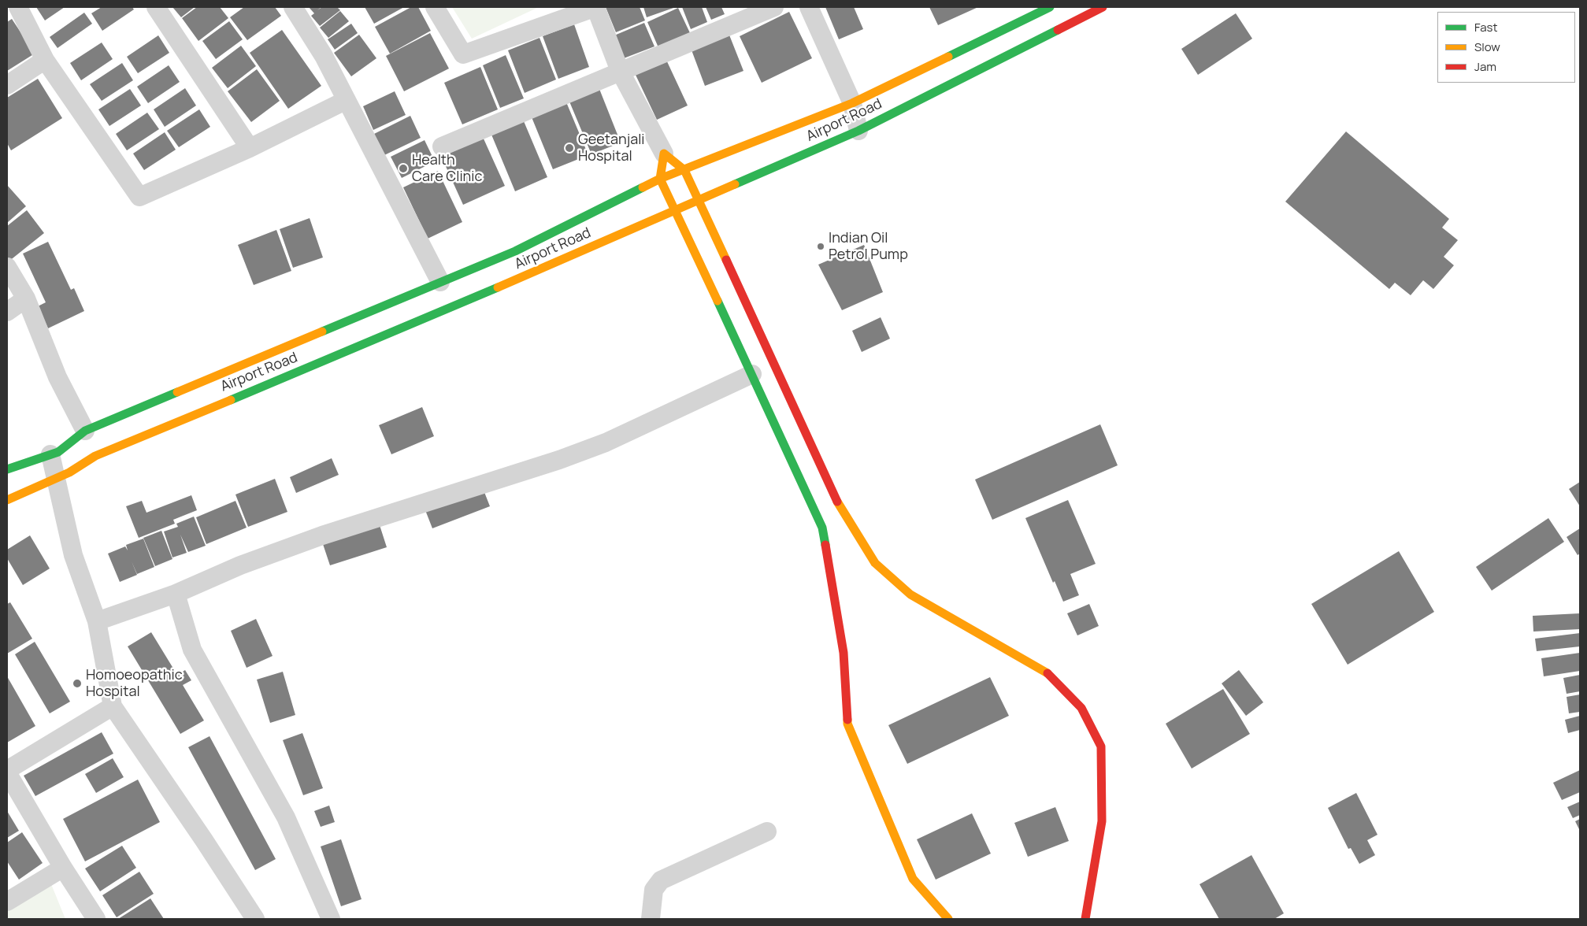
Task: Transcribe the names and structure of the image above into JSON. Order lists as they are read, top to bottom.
{
  "streets": {
    "main road": ["Airport Road"]
  },
  "places": [
    "Geetanjali Hospital",
    "Health Care Clinic",
    "Indian Oil Petrol Pump",
    "Homoeopathic Hospital"
  ],
  "legend": ["Fast", "Slow", "Jam"]
}
